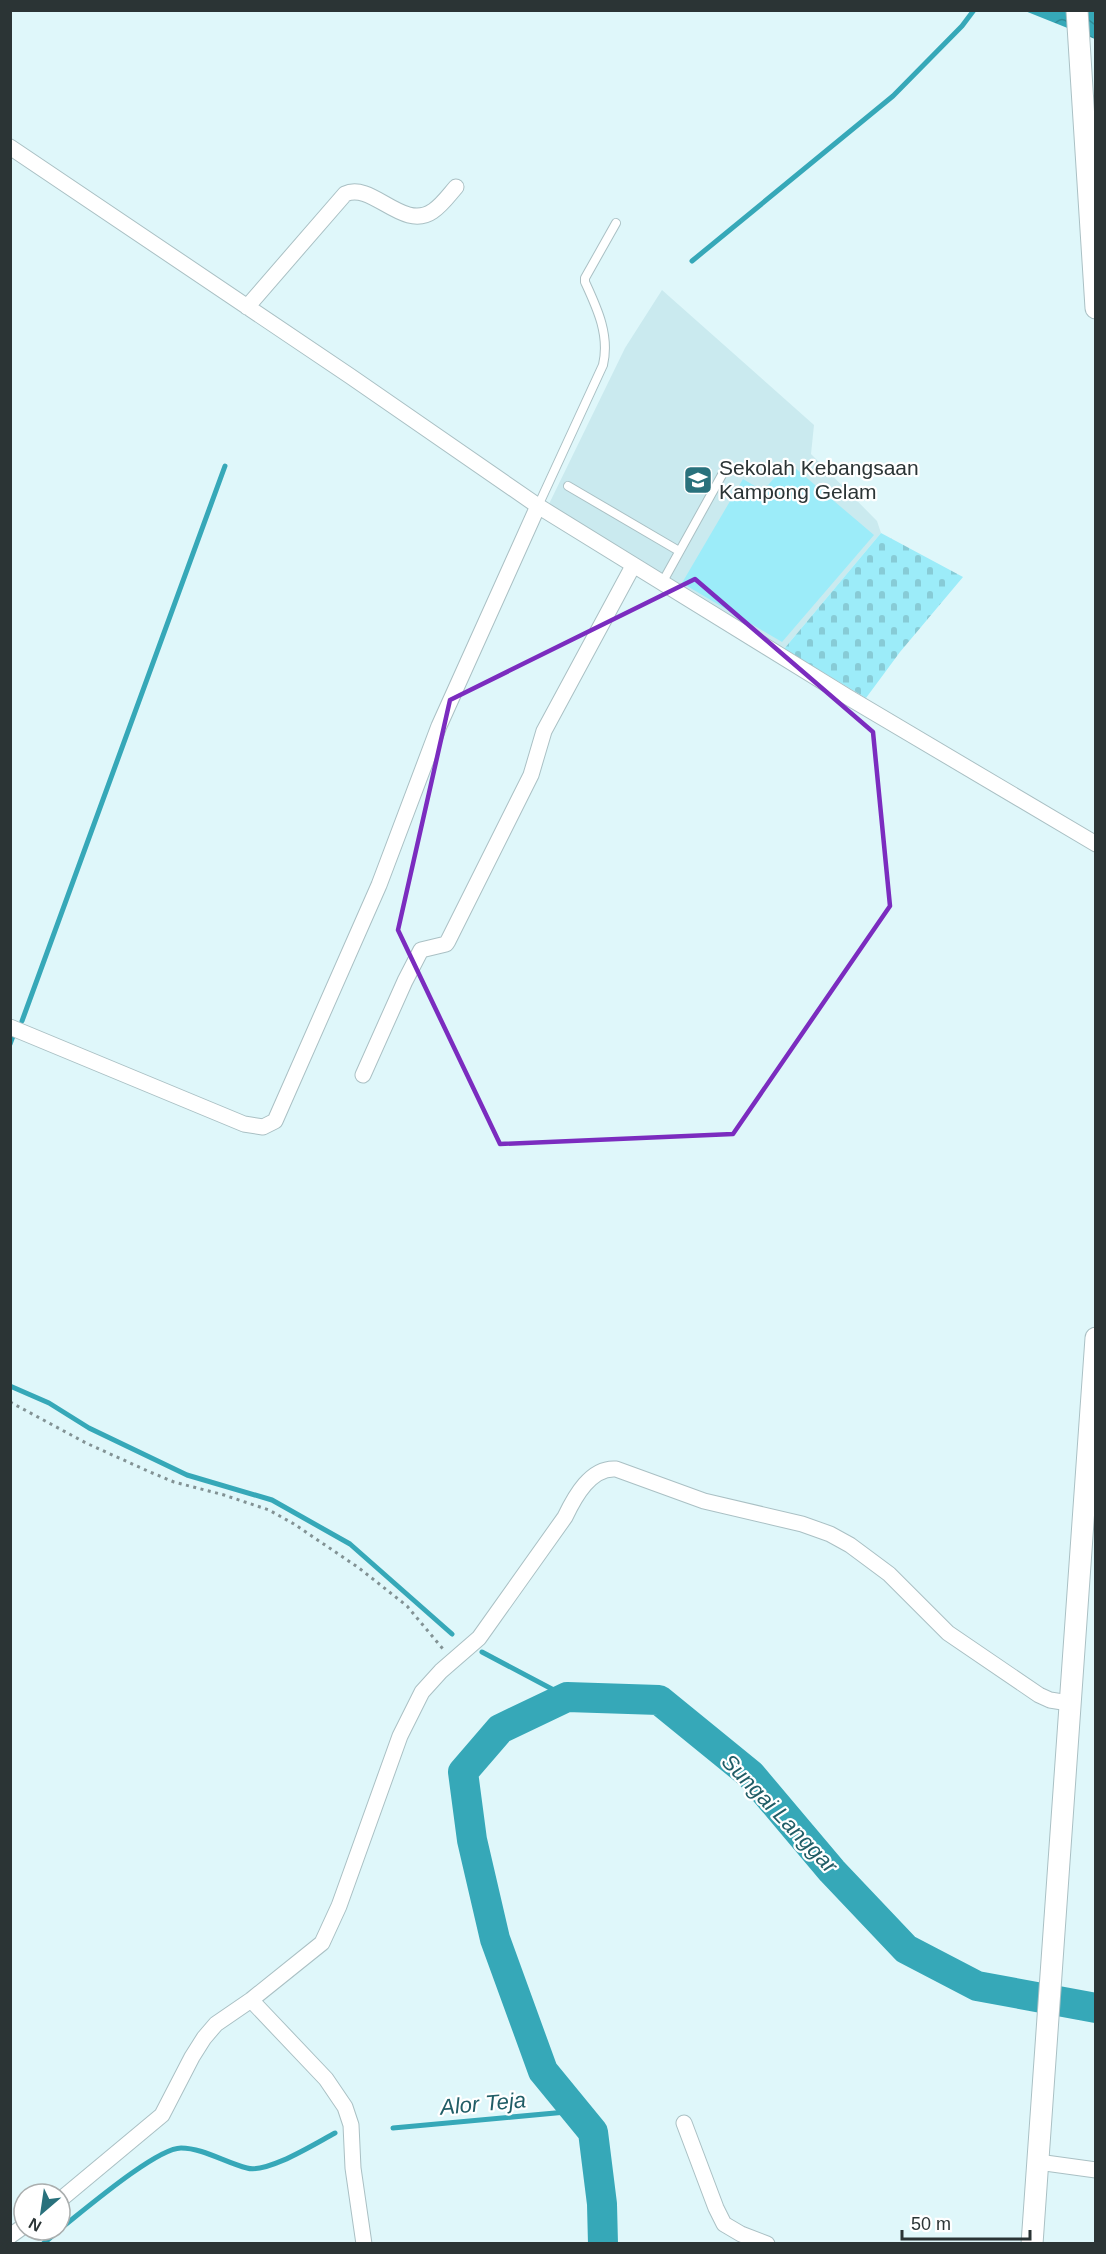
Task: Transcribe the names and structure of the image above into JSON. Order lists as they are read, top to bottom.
{
  "water": ["Sungai Langgar", "Alor Teja"],
  "places": {
    "school or university": ["Sekolah Kebangsaan Kampong Gelam"]
  },
  "scale_bar": "50 m",
  "north": "bottom left"
}
